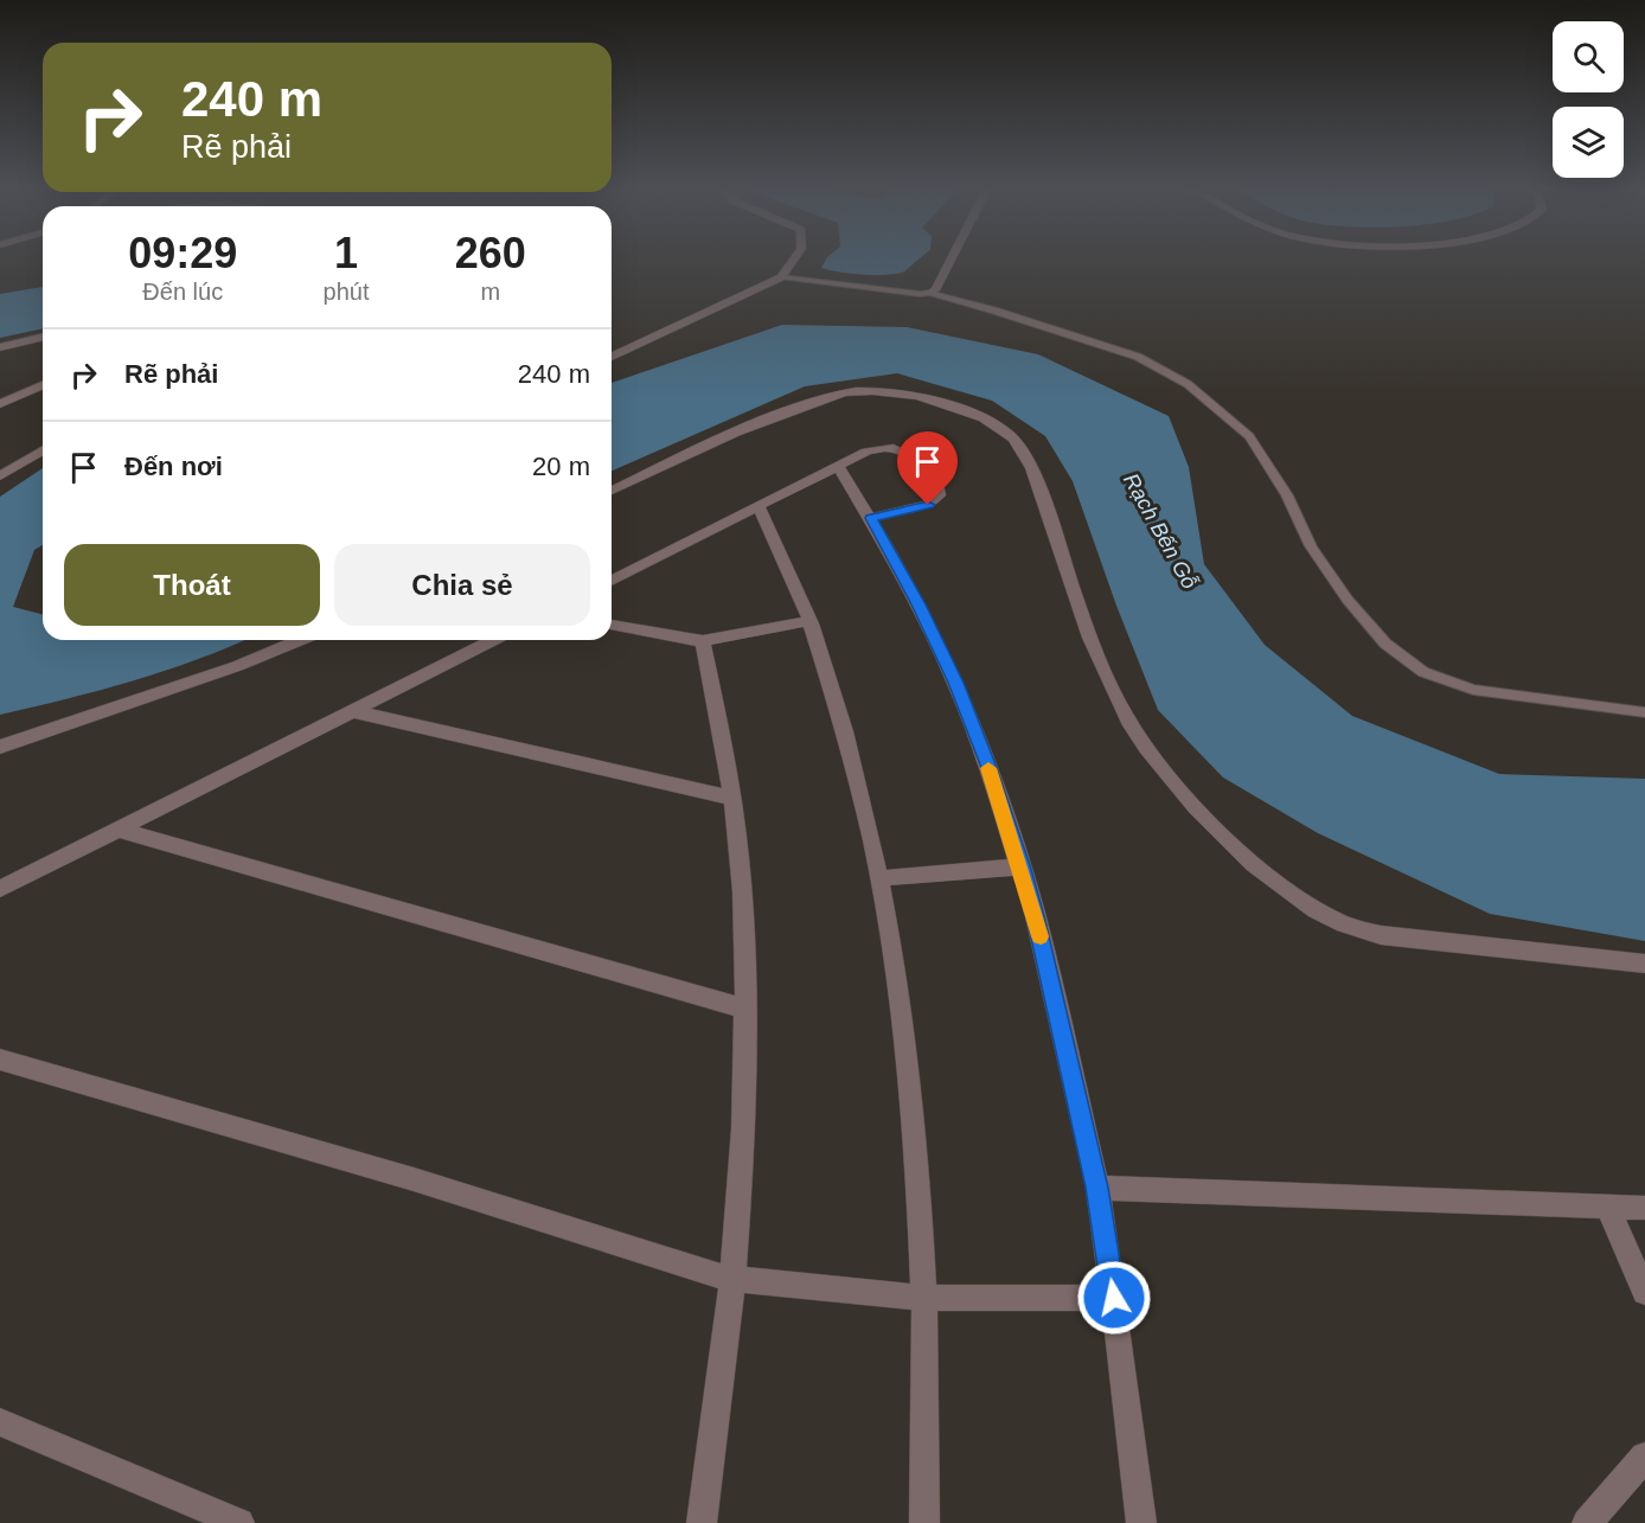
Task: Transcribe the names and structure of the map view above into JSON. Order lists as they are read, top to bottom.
{
  "water": ["Rạch Bến Gỗ"],
  "page": {
    "turn": ["240 m", "Rẽ phải"],
    "eta": [
      "09:29",
      "Đến lúc",
      "1",
      "phút",
      "260",
      "m"
    ],
    "list": [
      {
        "name": "Rẽ phải",
        "value": "240 m"
      },
      {
        "name": "Đến nơi",
        "value": "20 m"
      }
    ],
    "buttons": ["Thoát", "Chia sẻ"]
  }
}
